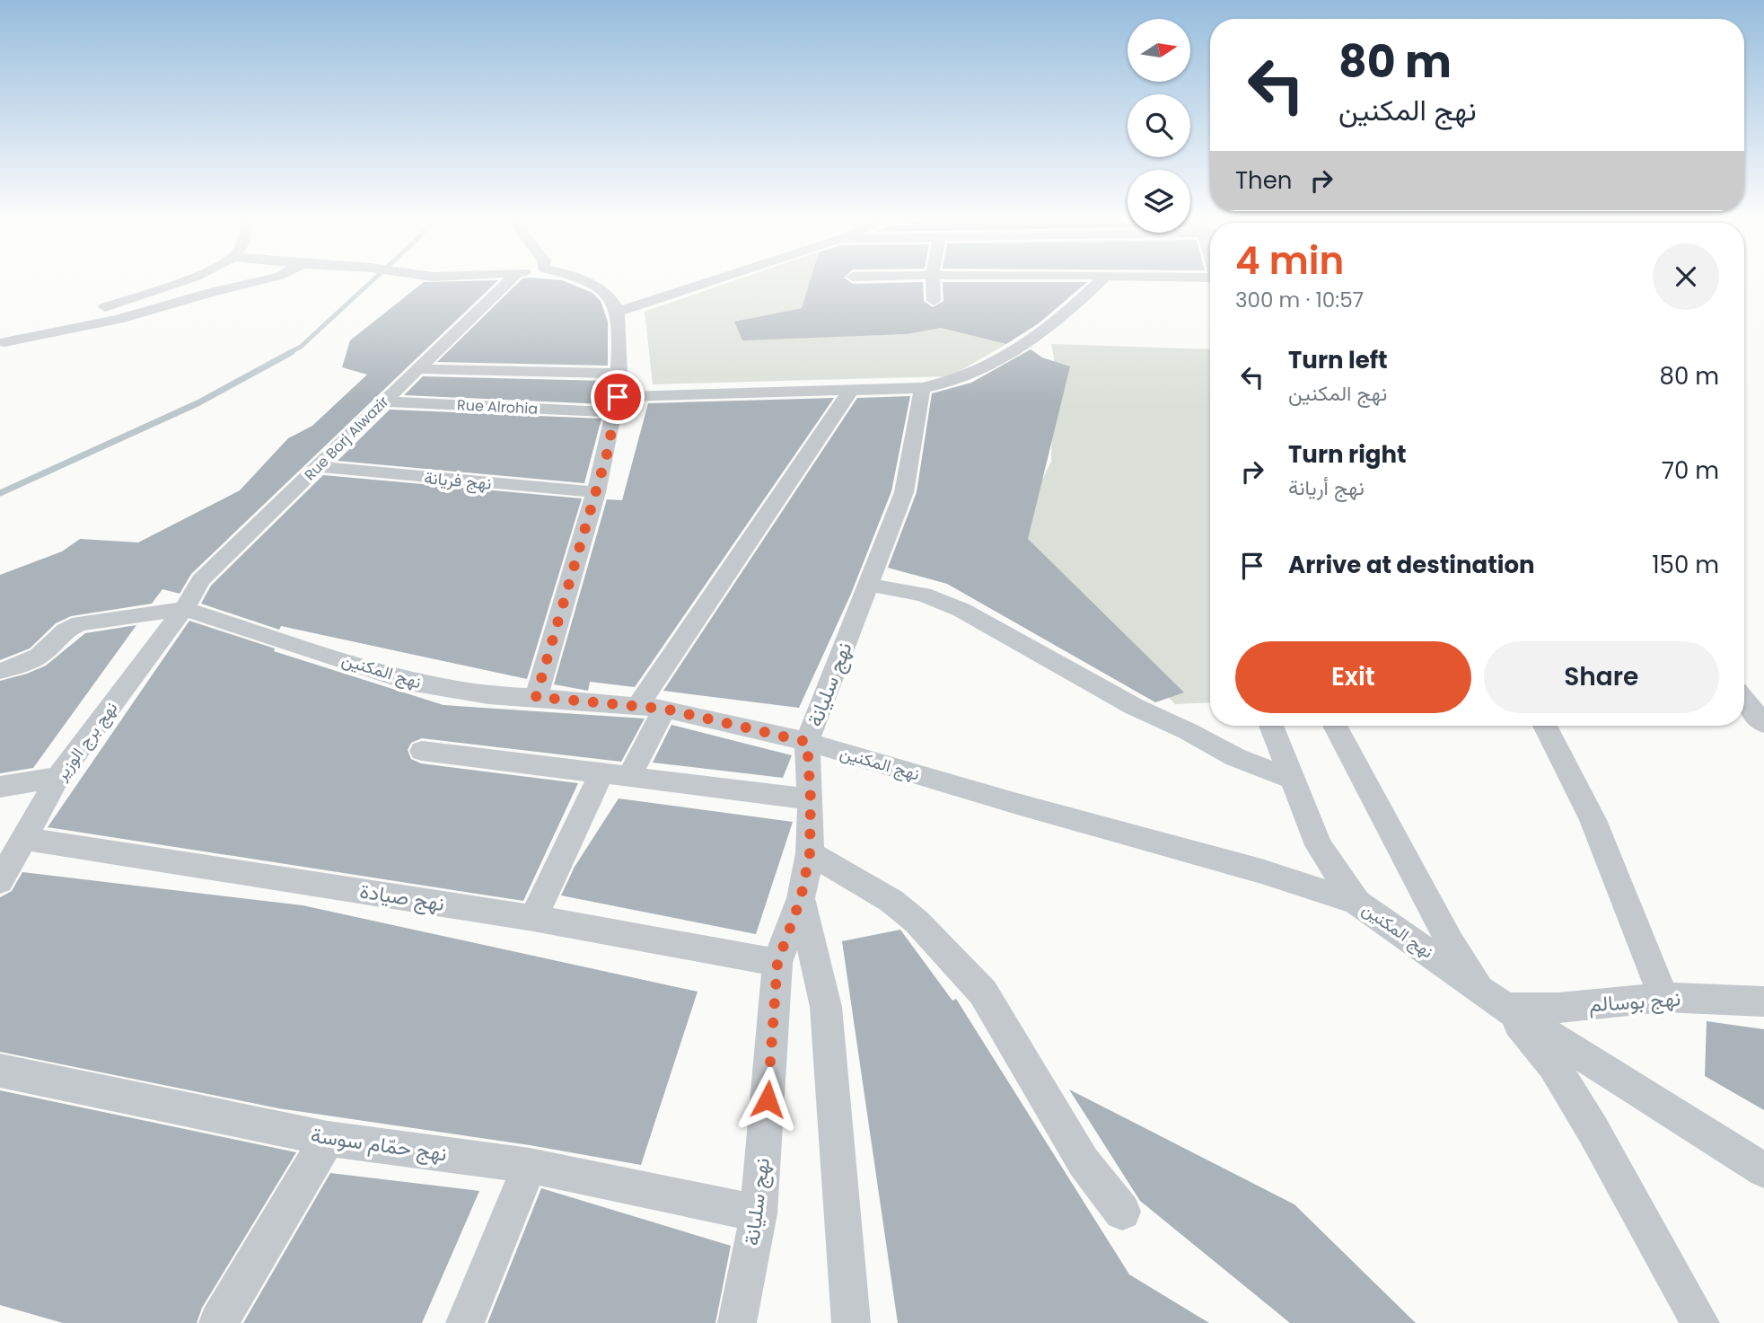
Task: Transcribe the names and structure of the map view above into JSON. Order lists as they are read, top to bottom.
{
  "streets": {
    "street": [
      "Rue Alrohia",
      "Rue Borj Alwazir",
      "نهج فريانة",
      "نهج المكنين",
      "نهج سليانة",
      "نهج برج الوزير",
      "نهج صيادة",
      "نهج بوسالم",
      "نهج حمّام سوسة"
    ]
  },
  "crossings": [
    ["Rue Alrohia", "Rue Borj Alwazir"],
    ["Rue Borj Alwazir", "نهج فريانة"],
    ["Rue Borj Alwazir", "نهج المكنين"],
    ["Rue Borj Alwazir", "نهج برج الوزير"],
    ["نهج المكنين", "نهج سليانة"],
    ["نهج المكنين", "نهج برج الوزير"],
    ["نهج المكنين", "نهج بوسالم"],
    ["نهج سليانة", "نهج صيادة"],
    ["نهج سليانة", "نهج حمّام سوسة"],
    ["نهج برج الوزير", "نهج صيادة"]
  ],
  "north": "right",
  "page": {
    "turn": ["80 m", "نهج المكنين"],
    "then": "Then",
    "heading": ["4 min", "300 m · 10:57"],
    "list": [
      {
        "name": "Turn left",
        "note": "نهج المكنين",
        "value": "80 m"
      },
      {
        "name": "Turn right",
        "note": "نهج أريانة",
        "value": "70 m"
      },
      {
        "name": "Arrive at destination",
        "value": "150 m"
      }
    ],
    "buttons": ["Exit", "Share"]
  }
}
